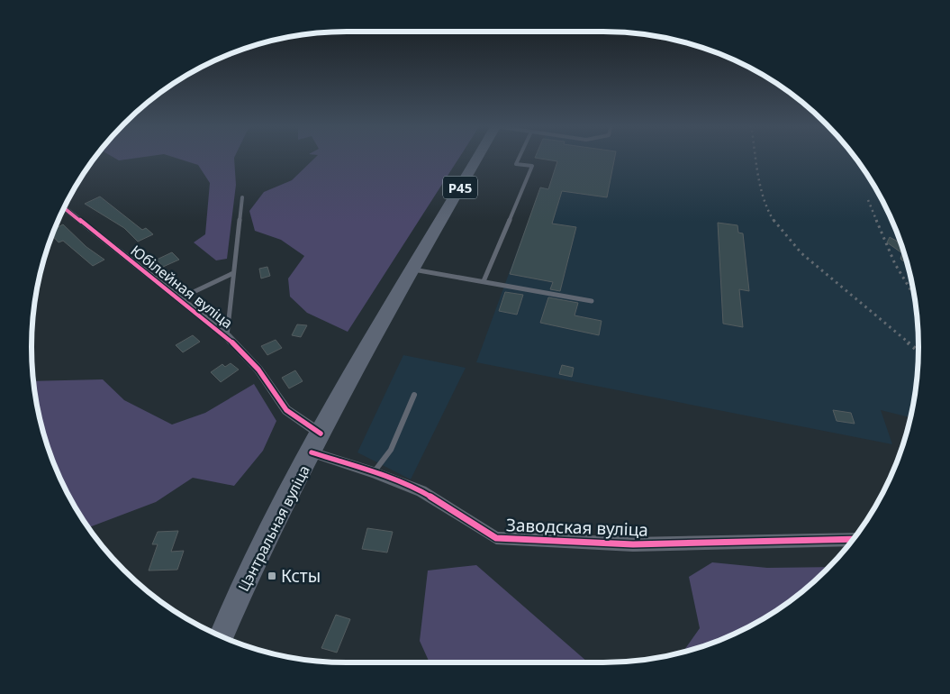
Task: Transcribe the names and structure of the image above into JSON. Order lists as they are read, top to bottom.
{
  "streets": {
    "main road": ["Р45", "Цэнтральная вуліца"],
    "street": ["Юбілейная вуліца", "Заводская вуліца"]
  },
  "crossings": [
    ["Р45", "Цэнтральная вуліца"],
    ["Юбілейная вуліца", "Цэнтральная вуліца"],
    ["Заводская вуліца", "Цэнтральная вуліца"]
  ],
  "places": {
    "transit": ["Ксты"]
  }
}
